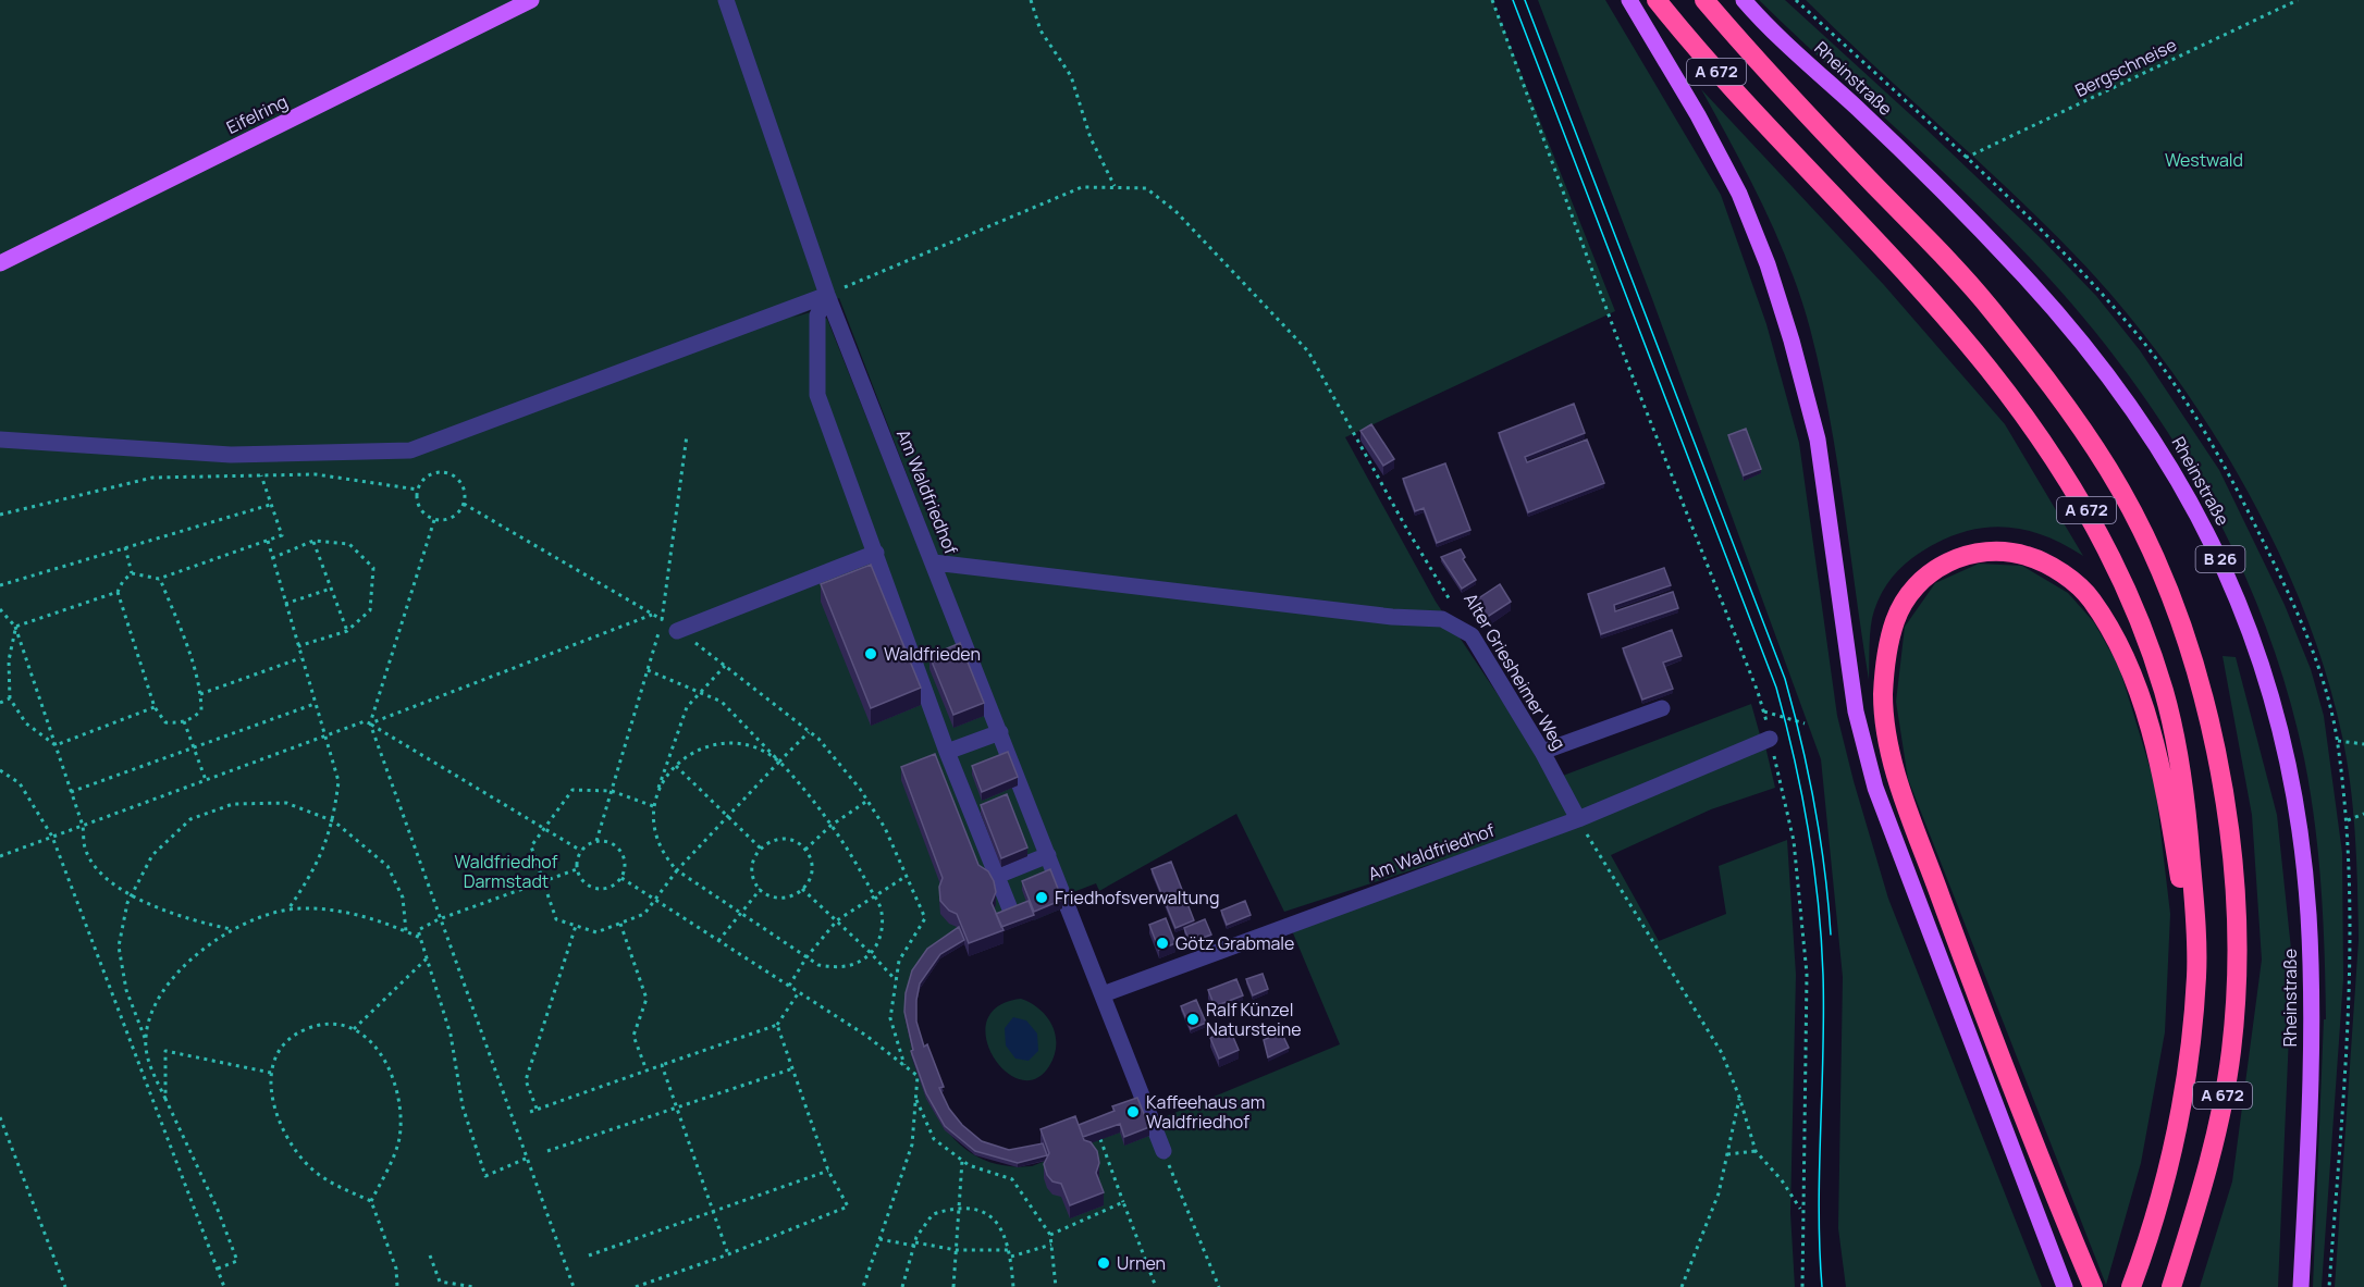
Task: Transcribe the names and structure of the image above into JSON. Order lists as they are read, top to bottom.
{
  "streets": {
    "highway": ["A 672"],
    "main road": ["Rheinstraße", "Eifelring", "B 26"],
    "street": ["Am Waldfriedhof", "Alter Griesheimer Weg"],
    "path": ["Bergschneise"]
  },
  "crossings": [
    ["Am Waldfriedhof", "Alter Griesheimer Weg"]
  ],
  "parks": ["Westwald", "Waldfriedhof Darmstadt"],
  "places": [
    "Waldfrieden",
    "Friedhofsverwaltung",
    "Götz Grabmale",
    "Ralf Künzel Natursteine",
    "Kaffeehaus am Waldfriedhof",
    "Urnen"
  ]
}
